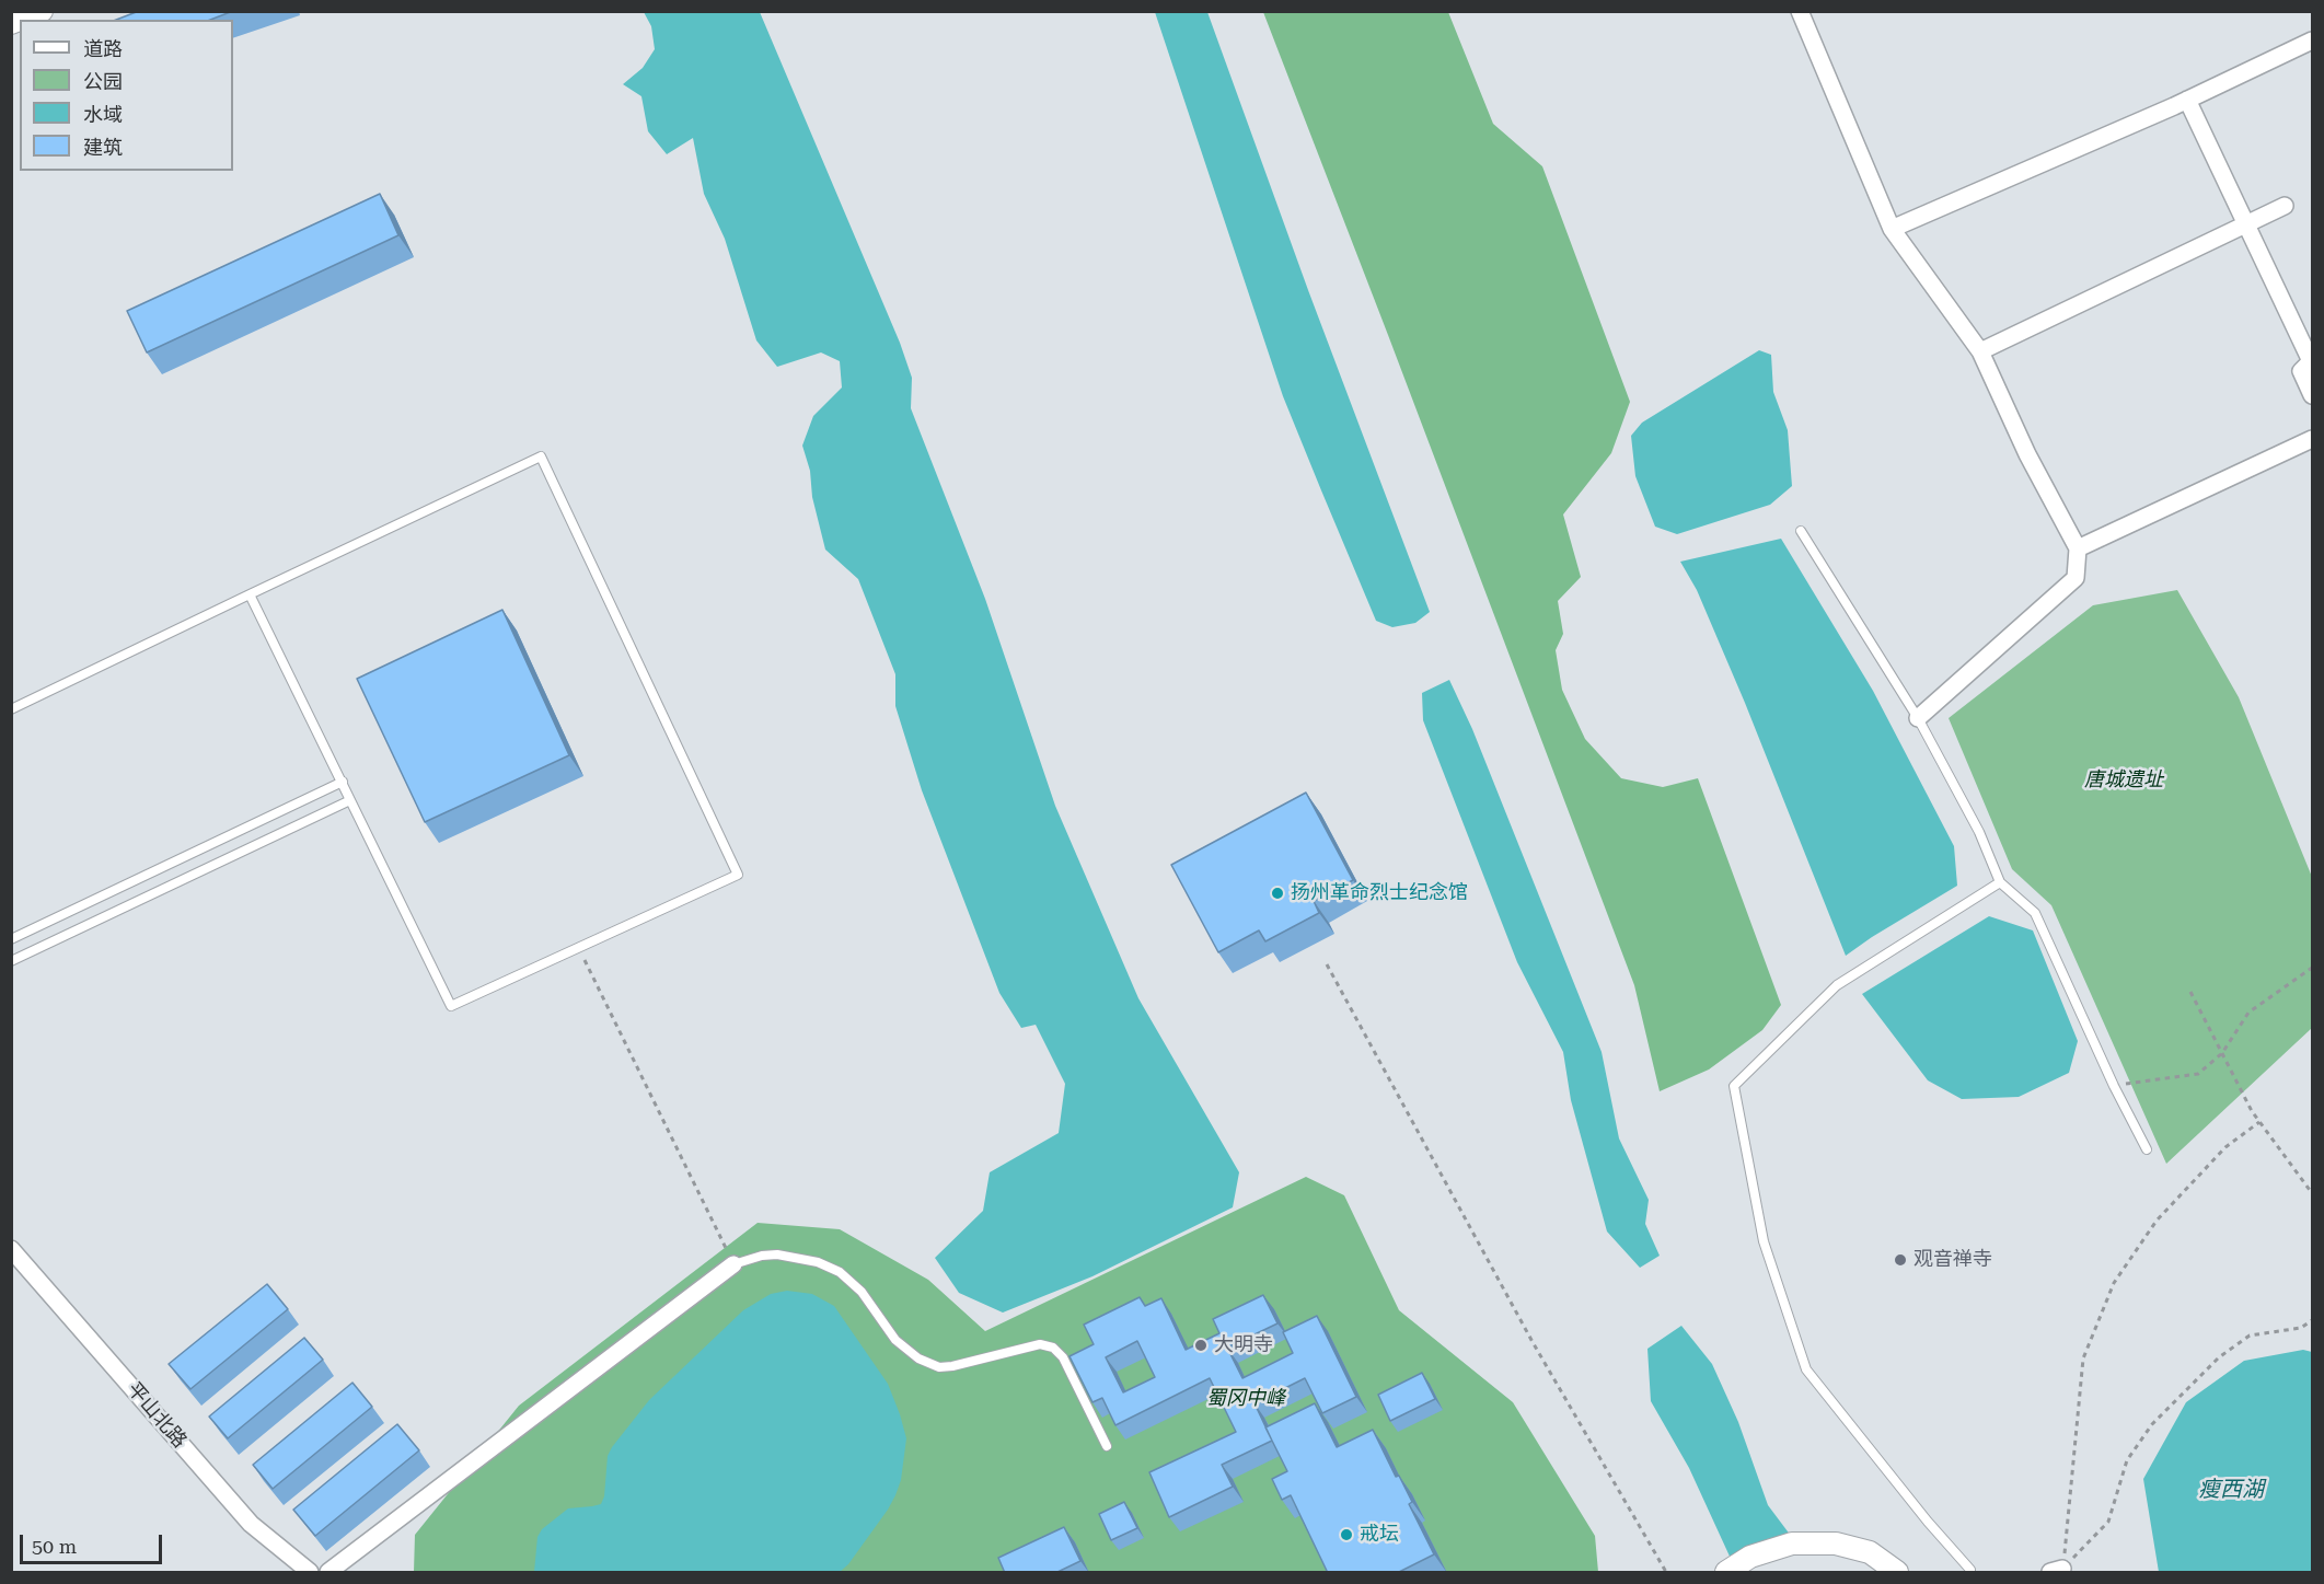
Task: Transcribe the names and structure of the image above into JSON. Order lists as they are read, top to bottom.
{
  "streets": {
    "street": ["平山北路"]
  },
  "water": ["瘦西湖"],
  "parks": ["唐城遗址", "蜀冈中峰"],
  "places": [
    "扬州革命烈士纪念馆",
    "观音禅寺",
    "大明寺",
    "戒坛"
  ],
  "legend": [
    "道路",
    "公园",
    "水域",
    "建筑"
  ],
  "scale_bar": "50 m"
}
